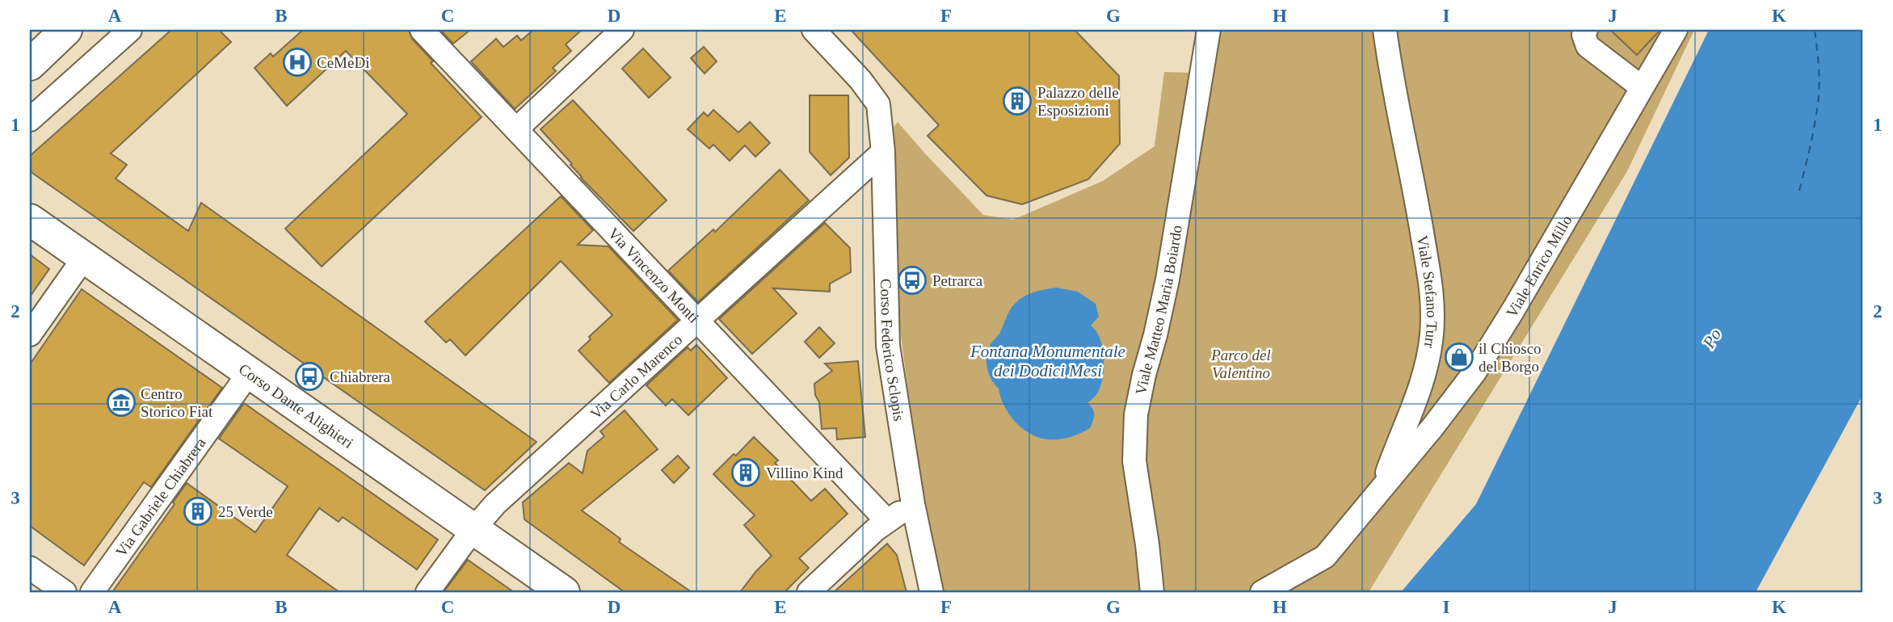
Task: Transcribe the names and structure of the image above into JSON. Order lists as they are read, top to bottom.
{
  "streets": {
    "street": [
      "Viale Enrico Millo",
      "Via Vincenzo Monti",
      "Viale Stefano Turr",
      "Viale Matteo Maria Boiardo",
      "Corso Federico Sclopis",
      "Via Carlo Marenco",
      "Corso Dante Alighieri",
      "Via Gabriele Chiabrera"
    ]
  },
  "crossings": [
    ["Viale Enrico Millo", "Viale Stefano Turr"],
    ["Via Vincenzo Monti", "Via Carlo Marenco"],
    ["Corso Federico Sclopis", "Via Carlo Marenco"],
    ["Via Carlo Marenco", "Corso Dante Alighieri"],
    ["Corso Dante Alighieri", "Via Gabriele Chiabrera"]
  ],
  "water": ["Po", "Fontana Monumentale dei Dodici Mesi"],
  "parks": ["Parco del Valentino"],
  "places": {
    "hospital": ["CeMeDi"],
    "building": ["Palazzo delle Esposizioni", "Villino Kind", "25 Verde"],
    "bus stop": ["Petrarca", "Chiabrera"],
    "shop": ["il Chiosco del Borgo"],
    "museum": ["Centro Storico Fiat"]
  },
  "grid": {
    "columns": [
      "A",
      "B",
      "C",
      "D",
      "E",
      "F",
      "G",
      "H",
      "I",
      "J",
      "K"
    ],
    "rows": ["1", "2", "3"]
  }
}
